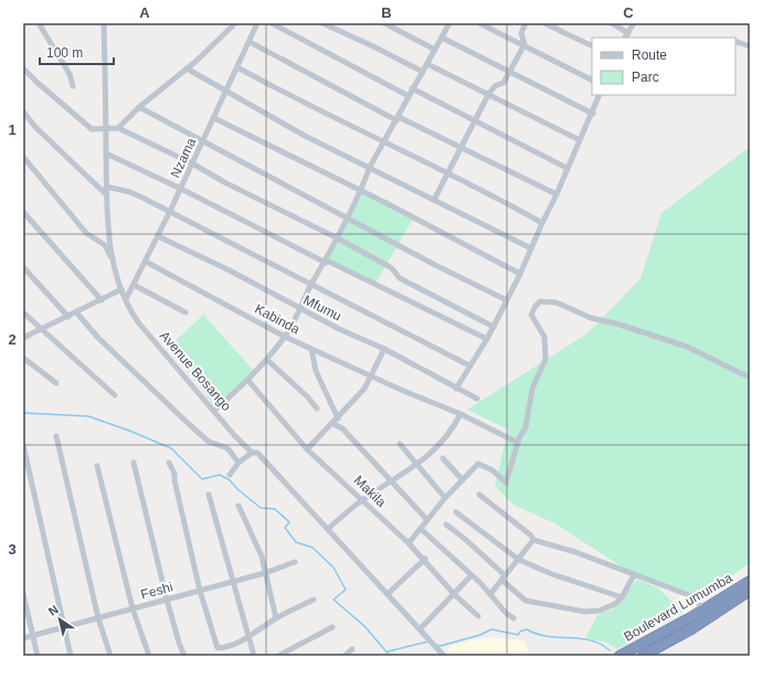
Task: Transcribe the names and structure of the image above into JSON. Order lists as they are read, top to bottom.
{
  "streets": {
    "highway": ["Boulevard Lumumba"],
    "street": [
      "Nzama",
      "Mfumu",
      "Kabinda",
      "Avenue Bosango",
      "Makila",
      "Feshi"
    ]
  },
  "crossings": [
    ["Nzama", "Mfumu"],
    ["Nzama", "Kabinda"],
    ["Nzama", "Avenue Bosango"]
  ],
  "legend": ["Route", "Parc"],
  "scale_bar": "100 m",
  "north": "top left",
  "grid": {
    "columns": ["A", "B", "C"],
    "rows": ["1", "2", "3"]
  }
}
